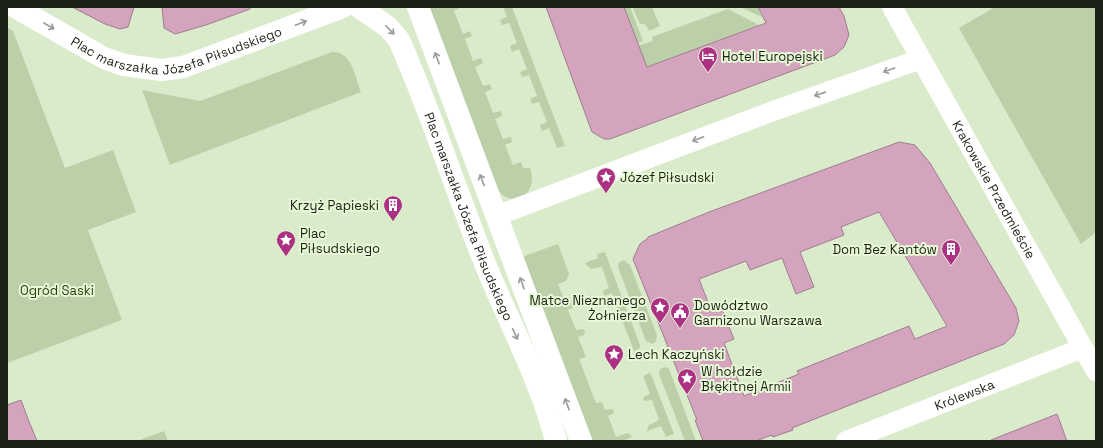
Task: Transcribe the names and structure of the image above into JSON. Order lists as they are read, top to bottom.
{
  "streets": {
    "street": ["Plac marszałka Józefa Piłsudskiego", "Krakowskie Przedmieście", "Królewska"]
  },
  "crossings": [
    ["Krakowskie Przedmieście", "Królewska"]
  ],
  "parks": ["Ogród Saski"],
  "places": {
    "hotel": ["Hotel Europejski"],
    "place": [
      "Józef Piłsudski",
      "Plac Piłsudskiego",
      "Matce Nieznanego Żołnierza",
      "Lech Kaczyński",
      "W hołdzie Błękitnej Armii"
    ],
    "building": ["Krzyż Papieski", "Dom Bez Kantów"],
    "public building": ["Dowództwo Garnizonu Warszawa"]
  }
}
